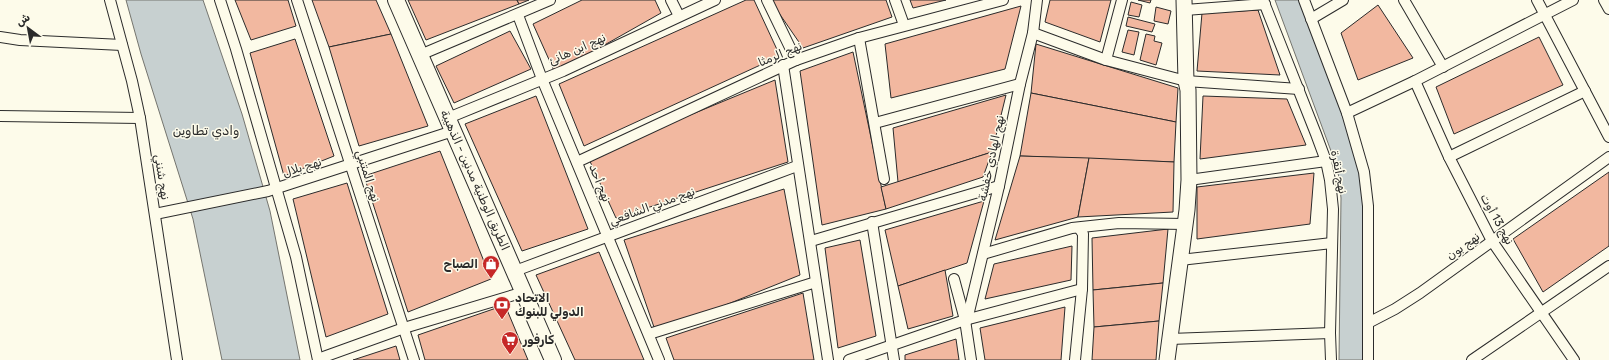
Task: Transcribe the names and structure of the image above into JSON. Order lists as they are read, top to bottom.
{
  "streets": {
    "main road": ["الطريق الوطنية مدنين - الذهيبة"],
    "street": [
      "نهج ابن هانئ",
      "نهج الرمثا",
      "نهج الهادي خفشة",
      "نهج بلال",
      "نهج أنقرة",
      "نهج المتنبي",
      "نهج شنني",
      "نهج أحد",
      "نهج مدني الشافعي",
      "نهج 13 أوت",
      "نهج بون"
    ]
  },
  "crossings": [
    ["نهج ابن هانئ", "نهج بلال"],
    ["نهج ابن هانئ", "الطريق الوطنية مدنين - الذهيبة"],
    ["نهج ابن هانئ", "نهج أحد"],
    ["نهج الرمثا", "نهج أحد"],
    ["نهج بلال", "نهج المتنبي"],
    ["نهج بلال", "نهج شنني"],
    ["نهج بلال", "الطريق الوطنية مدنين - الذهيبة"],
    ["الطريق الوطنية مدنين - الذهيبة", "نهج مدني الشافعي"],
    ["نهج أحد", "نهج مدني الشافعي"],
    ["نهج 13 أوت", "نهج بون"]
  ],
  "water": ["وادي تطاوين"],
  "places": {
    "shop": ["الصباح"],
    "bank": ["الاتحاد الدولي للبنوك"],
    "supermarket": ["كارفور"]
  },
  "north": "top left"
}
